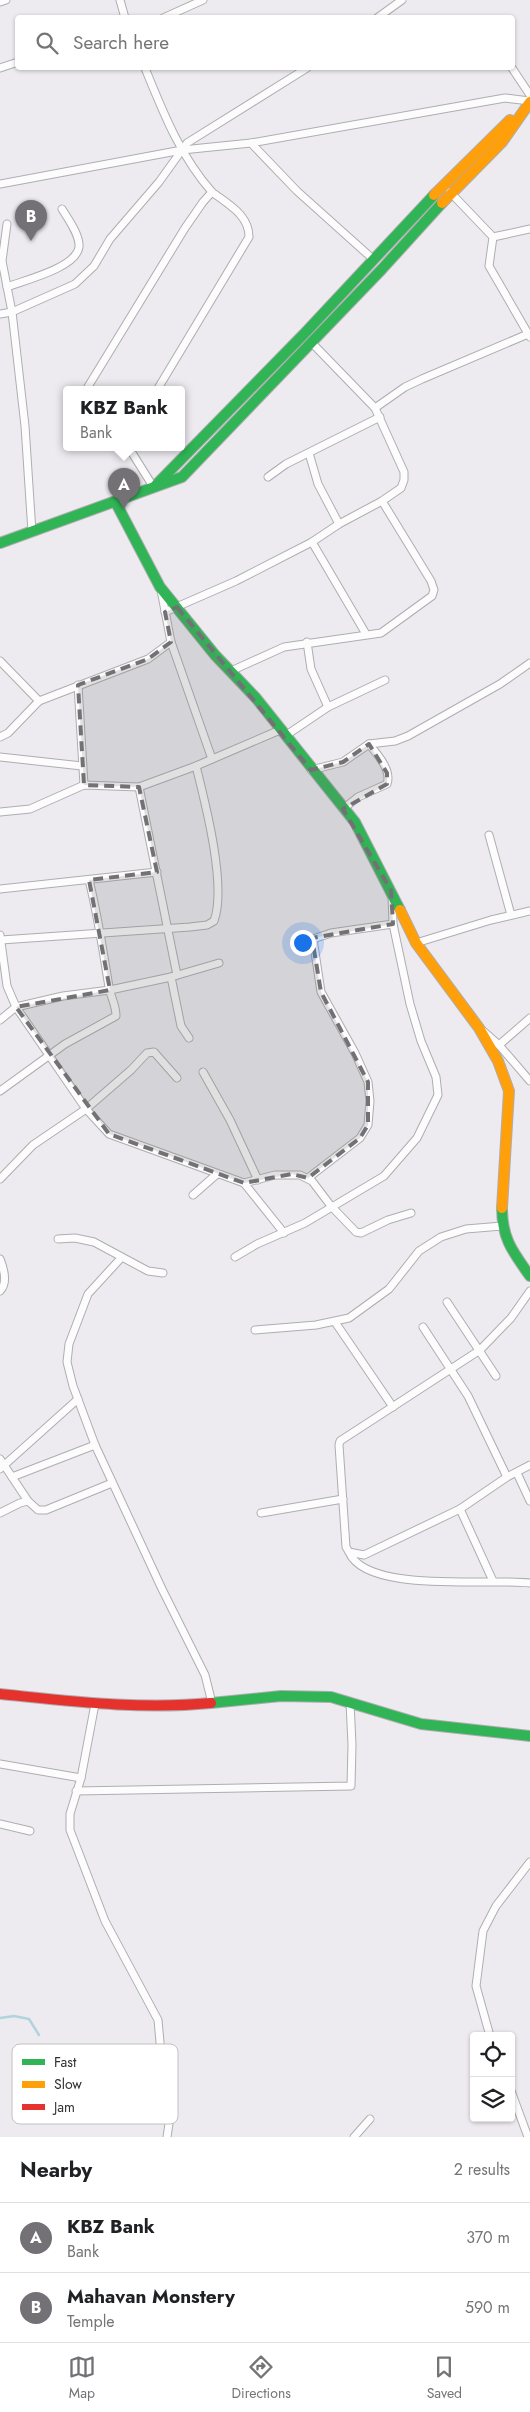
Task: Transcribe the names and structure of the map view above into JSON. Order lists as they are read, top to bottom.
{
  "legend": ["Fast", "Slow", "Jam"],
  "page": {
    "search": "Search here",
    "pins": ["B", "A"],
    "popup": ["KBZ Bank", "Bank"],
    "heading": ["Nearby", "2 results"],
    "list": [
      {
        "mark": "A",
        "name": "KBZ Bank",
        "note": "Bank",
        "value": "370 m"
      },
      {
        "mark": "B",
        "name": "Mahavan Monstery",
        "note": "Temple",
        "value": "590 m"
      }
    ],
    "nav": ["Map", "Directions", "Saved"]
  }
}
